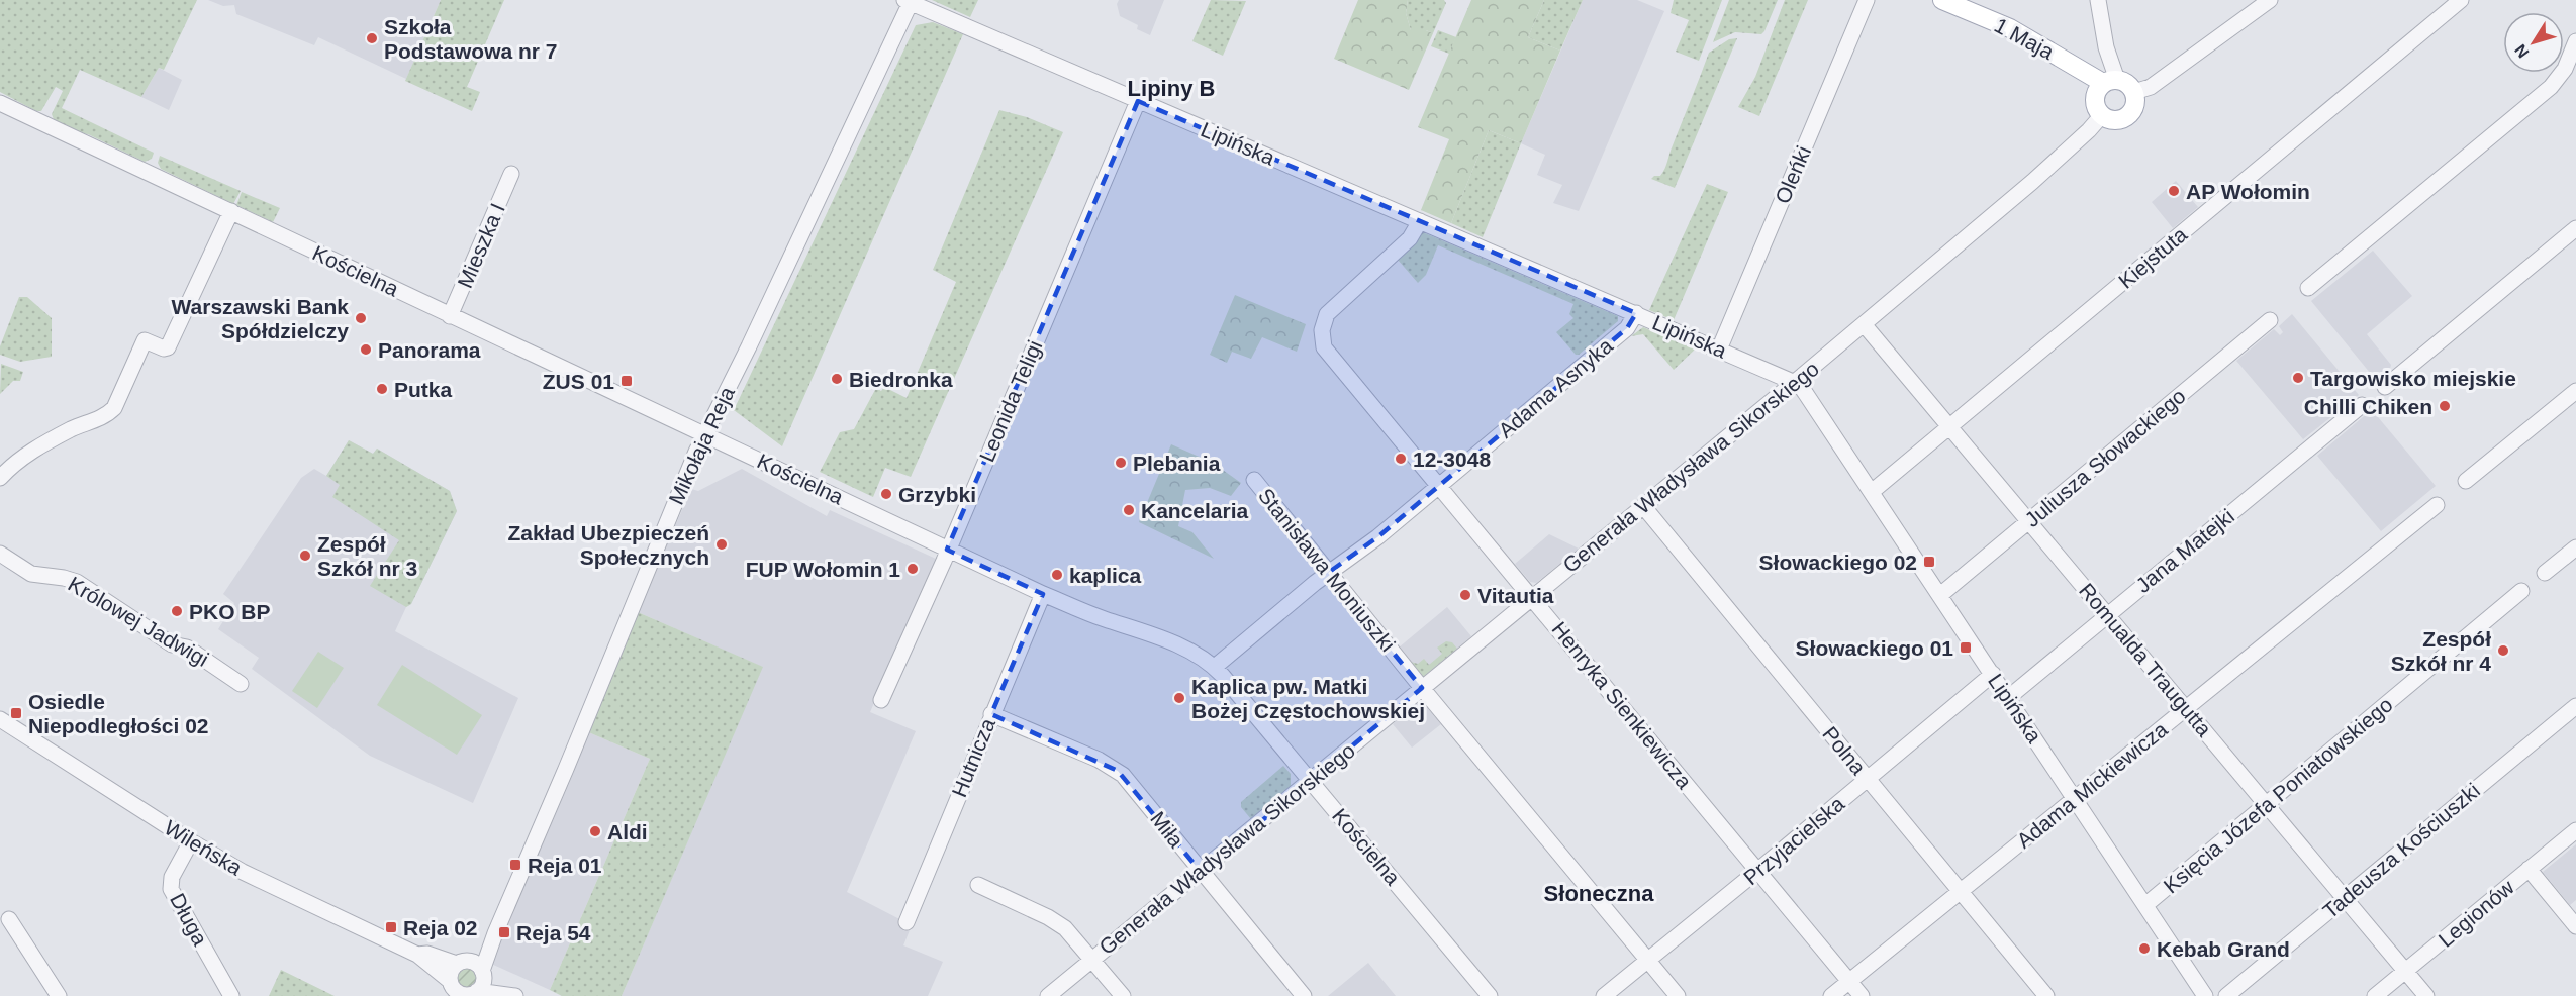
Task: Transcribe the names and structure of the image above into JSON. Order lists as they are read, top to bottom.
{
  "streets": {
    "main road": ["1 Maja"],
    "street": [
      "Lipińska",
      "Oleńki",
      "Mieszka I",
      "Kiejstuta",
      "Kościelna",
      "Adama Asnyka",
      "Leonida Teligi",
      "Mikołaja Reja",
      "Juliusza Słowackiego",
      "Generała Władysława Sikorskiego",
      "Jana Matejki",
      "Stanisława Moniuszki",
      "Królowej Jadwigi",
      "Romualda Traugutta",
      "Henryka Sienkiewicza",
      "Polna",
      "Hutnicza",
      "Adama Mickiewicza",
      "Księcia Józefa Poniatowskiego",
      "Miła",
      "Przyjacielska",
      "Wileńska",
      "Tadeusza Kościuszki",
      "Legionów",
      "Długa"
    ]
  },
  "crossings": [
    ["1 Maja", "Generała Władysława Sikorskiego"],
    ["Lipińska", "Oleńki"],
    ["Lipińska", "Kiejstuta"],
    ["Lipińska", "Adama Asnyka"],
    ["Lipińska", "Leonida Teligi"],
    ["Lipińska", "Mikołaja Reja"],
    ["Lipińska", "Juliusza Słowackiego"],
    ["Lipińska", "Generała Władysława Sikorskiego"],
    ["Lipińska", "Jana Matejki"],
    ["Lipińska", "Henryka Sienkiewicza"],
    ["Lipińska", "Adama Mickiewicza"],
    ["Lipińska", "Księcia Józefa Poniatowskiego"],
    ["Lipińska", "Przyjacielska"],
    ["Mieszka I", "Kościelna"],
    ["Kiejstuta", "Romualda Traugutta"],
    ["Kościelna", "Adama Asnyka"],
    ["Kościelna", "Leonida Teligi"],
    ["Kościelna", "Mikołaja Reja"],
    ["Kościelna", "Generała Władysława Sikorskiego"],
    ["Kościelna", "Hutnicza"],
    ["Adama Asnyka", "Stanisława Moniuszki"],
    ["Adama Asnyka", "Henryka Sienkiewicza"],
    ["Mikołaja Reja", "Wileńska"],
    ["Juliusza Słowackiego", "Romualda Traugutta"],
    ["Generała Władysława Sikorskiego", "Stanisława Moniuszki"],
    ["Generała Władysława Sikorskiego", "Romualda Traugutta"],
    ["Generała Władysława Sikorskiego", "Henryka Sienkiewicza"],
    ["Generała Władysława Sikorskiego", "Polna"],
    ["Generała Władysława Sikorskiego", "Miła"],
    ["Jana Matejki", "Romualda Traugutta"],
    ["Stanisława Moniuszki", "Przyjacielska"],
    ["Romualda Traugutta", "Adama Mickiewicza"],
    ["Romualda Traugutta", "Księcia Józefa Poniatowskiego"],
    ["Romualda Traugutta", "Tadeusza Kościuszki"],
    ["Romualda Traugutta", "Legionów"],
    ["Henryka Sienkiewicza", "Adama Mickiewicza"],
    ["Henryka Sienkiewicza", "Przyjacielska"],
    ["Polna", "Adama Mickiewicza"],
    ["Polna", "Przyjacielska"],
    ["Hutnicza", "Miła"],
    ["Wileńska", "Długa"]
  ],
  "districts": ["Lipiny B", "Słoneczna"],
  "places": {
    "other": [
      "Szkoła Podstawowa nr 7",
      "AP Wołomin",
      "Warszawski Bank Spółdzielczy",
      "Panorama",
      "Targowisko miejskie",
      "Biedronka",
      "Putka",
      "Chilli Chiken",
      "12-3048",
      "Plebania",
      "Grzybki",
      "Kancelaria",
      "Zakład Ubezpieczeń Społecznych",
      "Zespół Szkół nr 3",
      "FUP Wołomin 1",
      "kaplica",
      "Vitautia",
      "PKO BP",
      "Zespół Szkół nr 4",
      "Kaplica pw. Matki Bożej Częstochowskiej",
      "Aldi",
      "Kebab Grand"
    ],
    "transit": [
      "ZUS 01",
      "Słowackiego 02",
      "Słowackiego 01",
      "Osiedle Niepodległości 02",
      "Reja 01",
      "Reja 02",
      "Reja 54"
    ]
  },
  "north": "bottom left"
}
